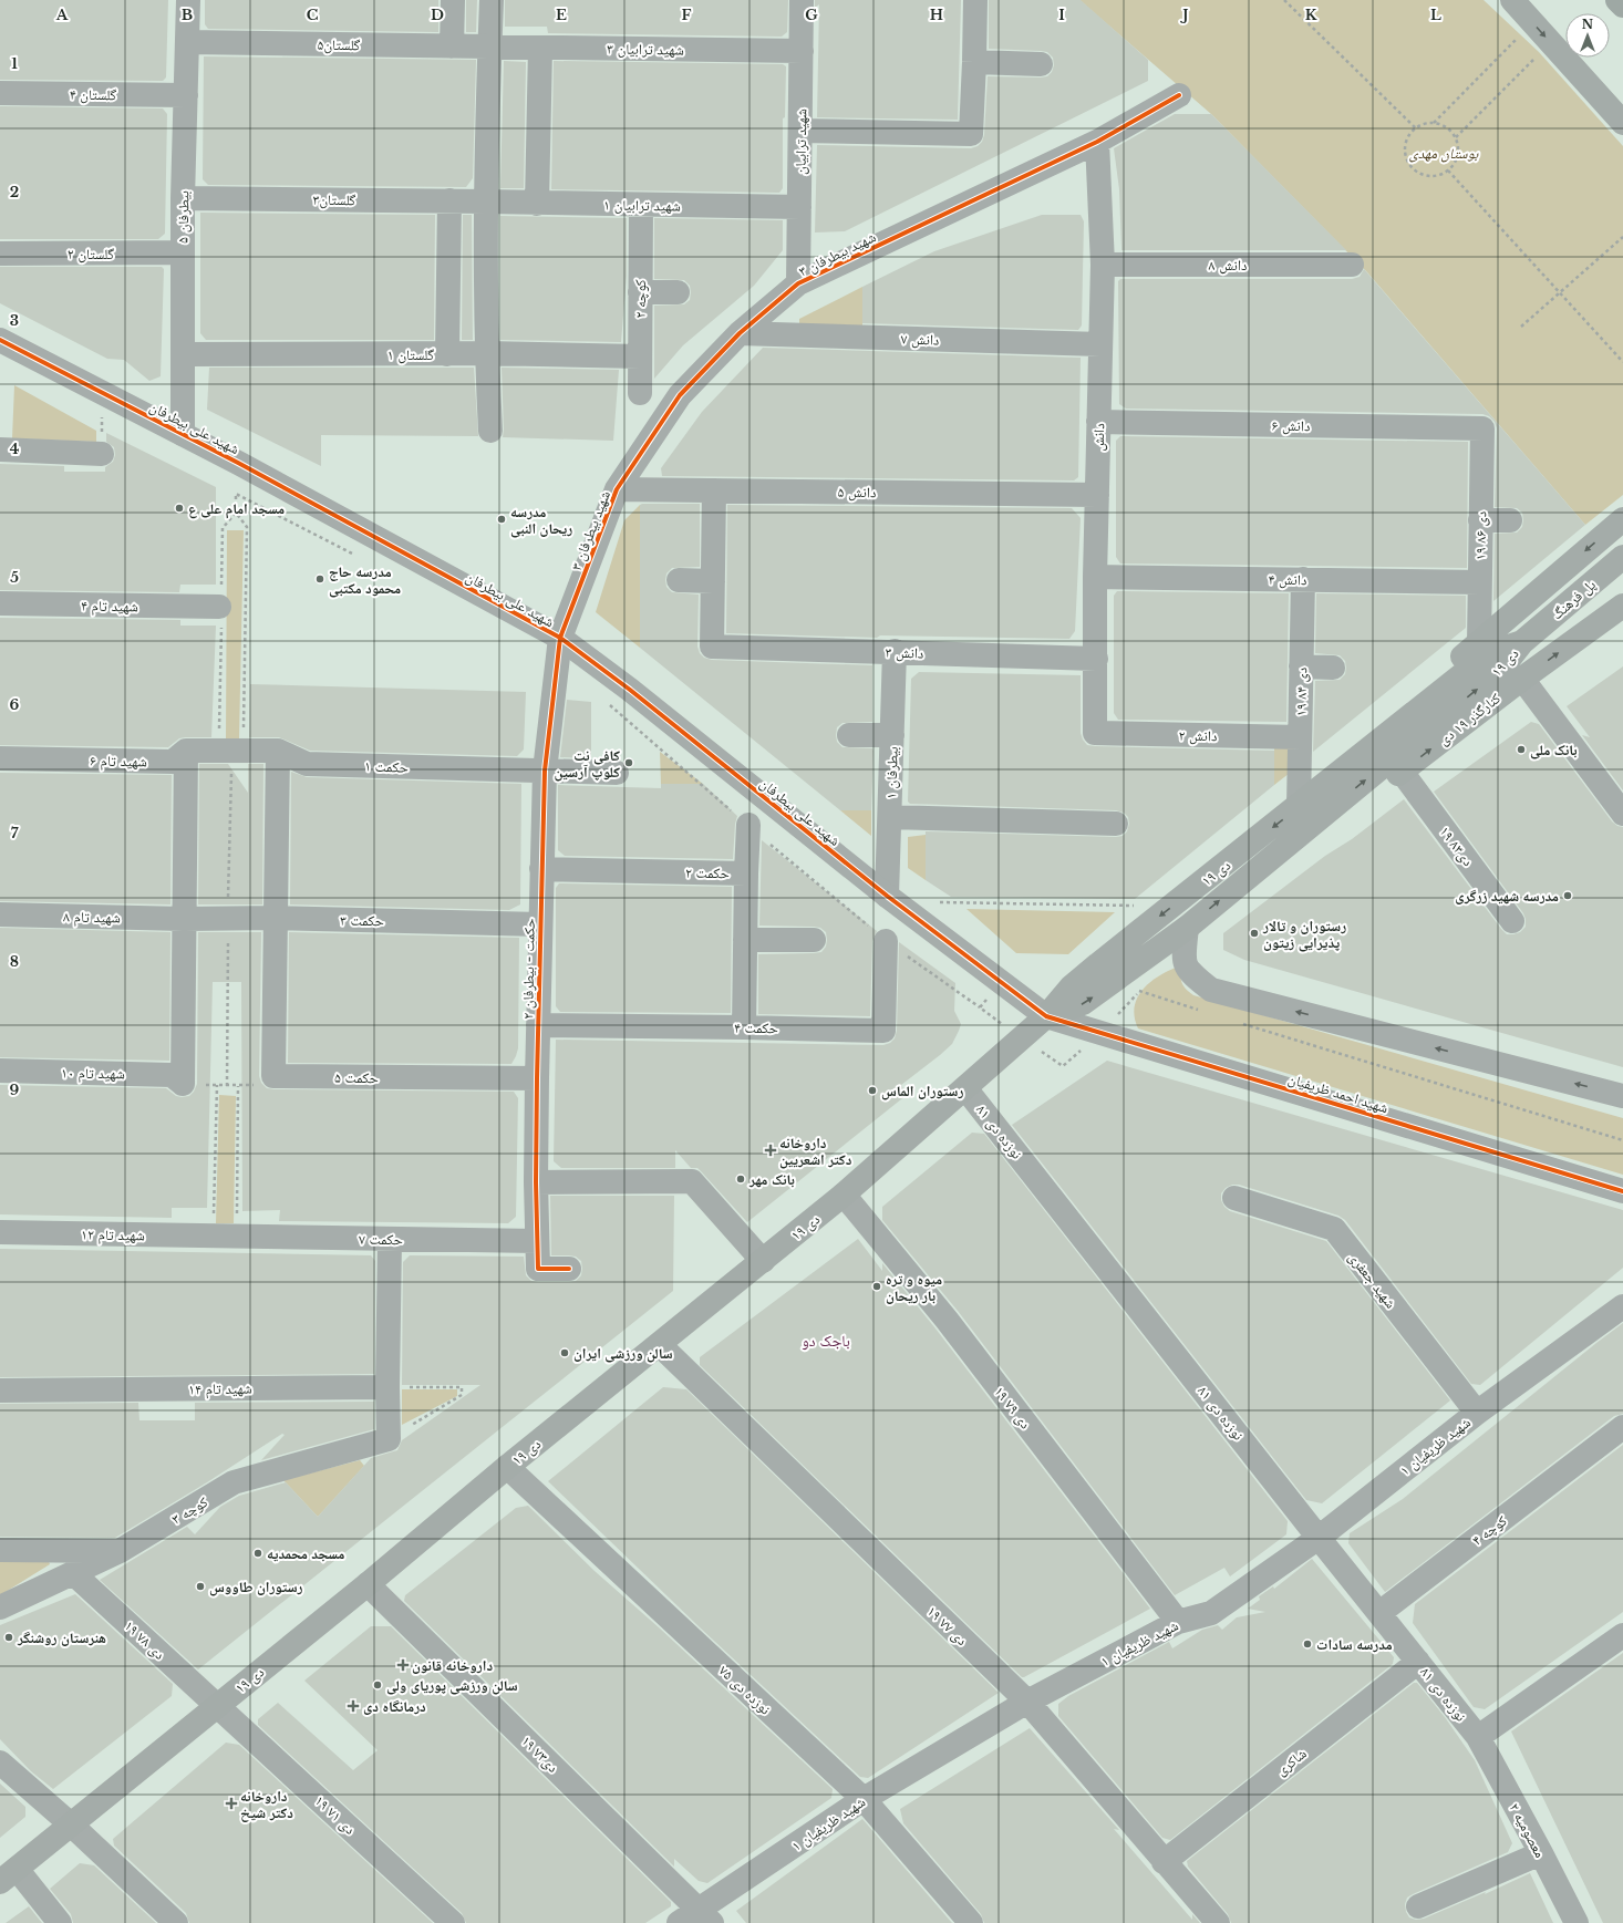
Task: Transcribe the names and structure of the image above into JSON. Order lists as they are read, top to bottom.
{
  "streets": {
    "main road": ["پل فرهنگ", "۱۹ دی", "کنارگذر ۱۹ دی"],
    "street": [
      "گلستان۵",
      "شهید ترابیان ۳",
      "گلستان ۴",
      "شهید ترابیان",
      "گلستان۳",
      "شهید ترابیان ۱",
      "بیطرفان ۵",
      "گلستان ۲",
      "شهید بیطرفان ۳",
      "دانش ۸",
      "کوچه ۲",
      "دانش ۷",
      "گلستان ۱",
      "۶ دانش",
      "شهید علی بیطرفان",
      "دانش",
      "دانش ۵",
      "۱۹ دی ۸۶",
      "دانش ۴",
      "شهید تام ۴",
      "دانش ۳",
      "۱۹ دی ۸۴",
      "۲ دانش",
      "شهید تام ۶",
      "حکمت ۱",
      "بیطرفان ۱",
      "۱۹ دی۸۳",
      "حکمت ۲",
      "شهید تام ۸",
      "حکمت ۳",
      "حکمت - بیطرفان ۲",
      "حکمت ۴",
      "شهید تام ۱۰",
      "حکمت ۵",
      "شهید احمد ظریفیان",
      "نوزده دی ۸۱",
      "شهید تام ۱۲",
      "حکمت ۷",
      "شهید جعفری",
      "شهید تام ۱۴",
      "۱۹ دی ۷۹",
      "شهید ظریفیان ۱",
      "کوچه ۳",
      "کوچه ۴",
      "۱۹ دی ۷۷",
      "۱۹ دی ۷۸",
      "نوزده دی ۷۵",
      "۱۹ دی۷۳",
      "شاکری",
      "۱۹ دی ۷۱",
      "معصومیه ۲"
    ]
  },
  "crossings": [
    ["گلستان۵", "شهید ترابیان ۳"],
    ["گلستان۵", "بیطرفان ۵"],
    ["شهید ترابیان ۳", "شهید ترابیان"],
    ["گلستان ۴", "بیطرفان ۵"],
    ["شهید ترابیان", "شهید ترابیان ۱"],
    ["شهید ترابیان", "شهید بیطرفان ۳"],
    ["گلستان۳", "شهید ترابیان ۱"],
    ["گلستان۳", "بیطرفان ۵"],
    ["شهید ترابیان ۱", "کوچه ۲"],
    ["بیطرفان ۵", "گلستان ۲"],
    ["بیطرفان ۵", "گلستان ۱"],
    ["بیطرفان ۵", "شهید علی بیطرفان"],
    ["شهید بیطرفان ۳", "دانش ۷"],
    ["شهید بیطرفان ۳", "شهید علی بیطرفان"],
    ["شهید بیطرفان ۳", "دانش"],
    ["شهید بیطرفان ۳", "دانش ۵"],
    ["شهید بیطرفان ۳", "حکمت - بیطرفان ۲"],
    ["دانش ۸", "دانش"],
    ["کوچه ۲", "گلستان ۱"],
    ["دانش ۷", "دانش"],
    ["۶ دانش", "دانش"],
    ["۶ دانش", "۱۹ دی ۸۶"],
    ["شهید علی بیطرفان", "۱۹ دی"],
    ["شهید علی بیطرفان", "بیطرفان ۱"],
    ["شهید علی بیطرفان", "حکمت - بیطرفان ۲"],
    ["شهید علی بیطرفان", "شهید احمد ظریفیان"],
    ["دانش", "دانش ۵"],
    ["دانش", "دانش ۴"],
    ["دانش", "دانش ۳"],
    ["دانش", "۲ دانش"],
    ["۱۹ دی ۸۶", "دانش ۴"],
    ["دانش ۴", "۱۹ دی ۸۴"],
    ["پل فرهنگ", "۱۹ دی"],
    ["دانش ۳", "بیطرفان ۱"],
    ["۱۹ دی", "۱۹ دی ۸۴"],
    ["۱۹ دی", "کنارگذر ۱۹ دی"],
    ["۱۹ دی", "شهید احمد ظریفیان"],
    ["۱۹ دی", "نوزده دی ۸۱"],
    ["۱۹ دی", "۱۹ دی ۷۹"],
    ["۱۹ دی", "۱۹ دی ۷۷"],
    ["۱۹ دی", "۱۹ دی ۷۸"],
    ["۱۹ دی", "نوزده دی ۷۵"],
    ["۱۹ دی", "۱۹ دی۷۳"],
    ["۱۹ دی", "۱۹ دی ۷۱"],
    ["۱۹ دی ۸۴", "کنارگذر ۱۹ دی"],
    ["۱۹ دی ۸۴", "۲ دانش"],
    ["کنارگذر ۱۹ دی", "۱۹ دی۸۳"],
    ["حکمت ۱", "حکمت - بیطرفان ۲"],
    ["حکمت ۲", "حکمت - بیطرفان ۲"],
    ["حکمت ۲", "حکمت ۴"],
    ["شهید تام ۸", "حکمت ۳"],
    ["حکمت ۳", "حکمت - بیطرفان ۲"],
    ["حکمت - بیطرفان ۲", "حکمت ۴"],
    ["حکمت - بیطرفان ۲", "حکمت ۵"],
    ["حکمت - بیطرفان ۲", "حکمت ۷"],
    ["نوزده دی ۸۱", "شهید ظریفیان ۱"],
    ["نوزده دی ۸۱", "کوچه ۴"],
    ["نوزده دی ۸۱", "شاکری"],
    ["نوزده دی ۸۱", "معصومیه ۲"],
    ["شهید تام ۱۲", "حکمت ۷"],
    ["شهید جعفری", "شهید ظریفیان ۱"],
    ["۱۹ دی ۷۹", "شهید ظریفیان ۱"],
    ["شهید ظریفیان ۱", "۱۹ دی ۷۷"],
    ["شهید ظریفیان ۱", "نوزده دی ۷۵"],
    ["شهید ظریفیان ۱", "۱۹ دی۷۳"],
    ["کوچه ۳", "۱۹ دی ۷۸"],
    ["۱۹ دی ۷۷", "شاکری"],
    ["۱۹ دی ۷۸", "۱۹ دی ۷۱"]
  ],
  "districts": ["باجک دو"],
  "parks": ["بوستان مهدی"],
  "places": {
    "other": [
      "مسجد امام علی ع",
      "مدرسه ریحان النبی",
      "مدرسه حاج محمود مکتبی",
      "بانک ملی",
      "کافی نت کلوپ آرسین",
      "مدرسه شهید زرگری",
      "رستوران و تالار پذیرایی زیتون",
      "رستوران الماس",
      "بانک مهر",
      "میوه و تره بار ریحان",
      "سالن ورزشی ایران",
      "مسجد محمدیه",
      "رستوران طاووس",
      "هنرستان روشنگر",
      "مدرسه سادات",
      "سالن ورزشی پوریای ولی"
    ],
    "health": [
      "داروخانه دکتر اشعریین",
      "داروخانه قانون",
      "درمانگاه دی",
      "داروخانه دکتر شیخ"
    ]
  },
  "north": "top",
  "grid": {
    "columns": [
      "A",
      "B",
      "C",
      "D",
      "E",
      "F",
      "G",
      "H",
      "I",
      "J",
      "K",
      "L"
    ],
    "rows": [
      "1",
      "2",
      "3",
      "4",
      "5",
      "6",
      "7",
      "8",
      "9"
    ]
  }
}
